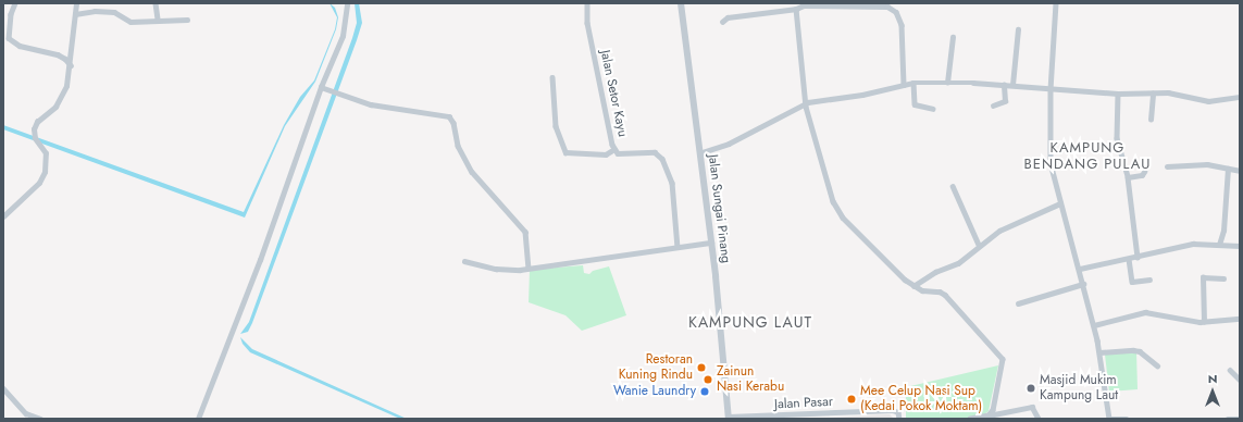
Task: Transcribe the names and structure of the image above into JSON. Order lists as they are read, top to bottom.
{
  "streets": {
    "street": ["Jalan Setor Kayu", "Jalan Sungai Pinang", "Jalan Pasar"]
  },
  "crossings": [
    ["Jalan Sungai Pinang", "Jalan Pasar"]
  ],
  "districts": ["KAMPUNG BENDANG PULAU", "KAMPUNG LAUT"],
  "places": [
    "Restoran Kuning Rindu",
    "Zainun Nasi Kerabu",
    "Masjid Mukim Kampung Laut",
    "Wanie Laundry",
    "Mee Celup Nasi Sup (Kedai Pokok Moktam)"
  ],
  "north": "top"
}
